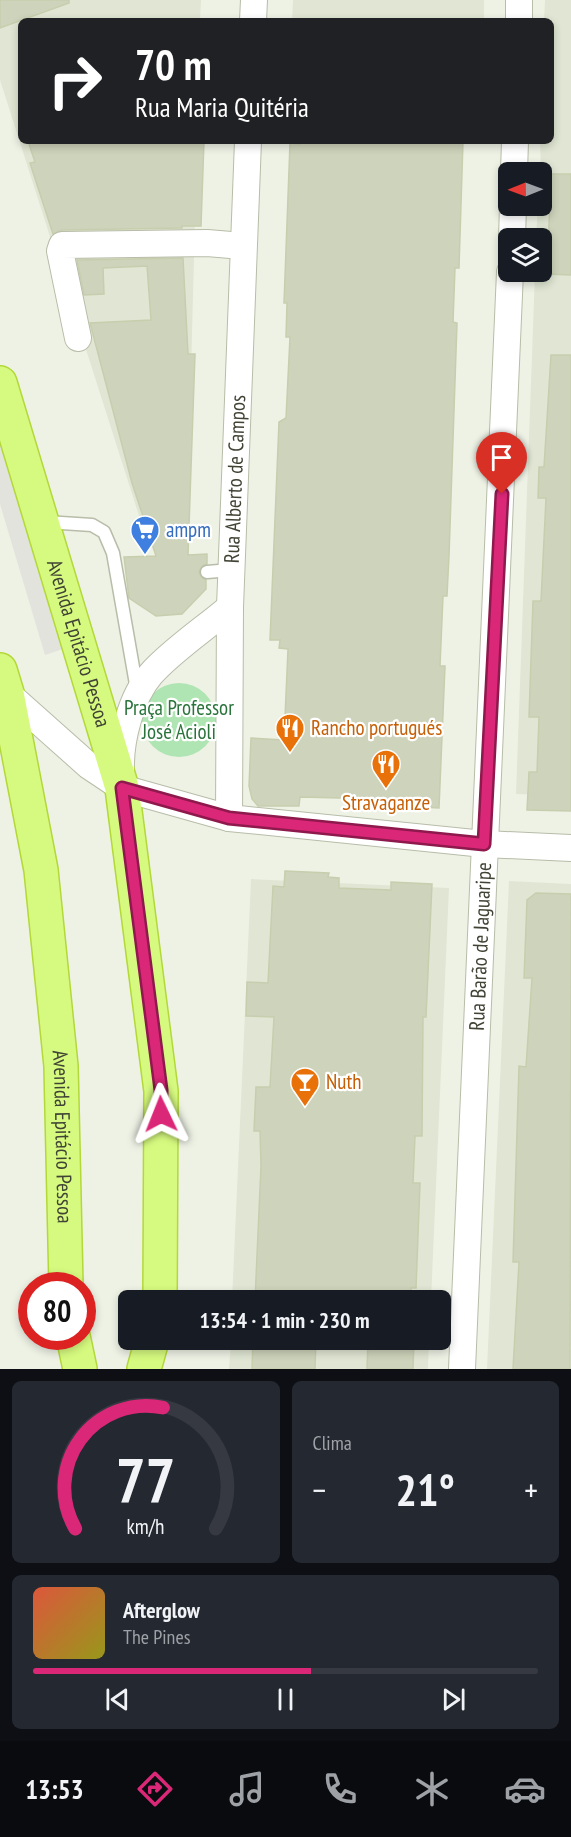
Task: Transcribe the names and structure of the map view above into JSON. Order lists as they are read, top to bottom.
{
  "streets": {
    "highway": ["Avenida Epitácio Pessoa"],
    "street": ["Rua Alberto de Campos", "Rua Barão de Jaguaripe"]
  },
  "parks": ["Praça Professor José Acioli"],
  "places": {
    "supermarket": ["ampm"],
    "restaurant": ["Rancho portugués", "Stravaganze"],
    "bar": ["Nuth"]
  },
  "north": "left",
  "page": {
    "turn": ["70 m", "Rua Maria Quitéria"],
    "limit": "80",
    "trip": "13:54 · 1 min · 230 m",
    "tile": "Clima",
    "heat": ["−", "21°", "+"],
    "song": ["Afterglow", "The Pines"],
    "tabs": "13:53",
    "gauge": ["77", "km/h"]
  }
}
